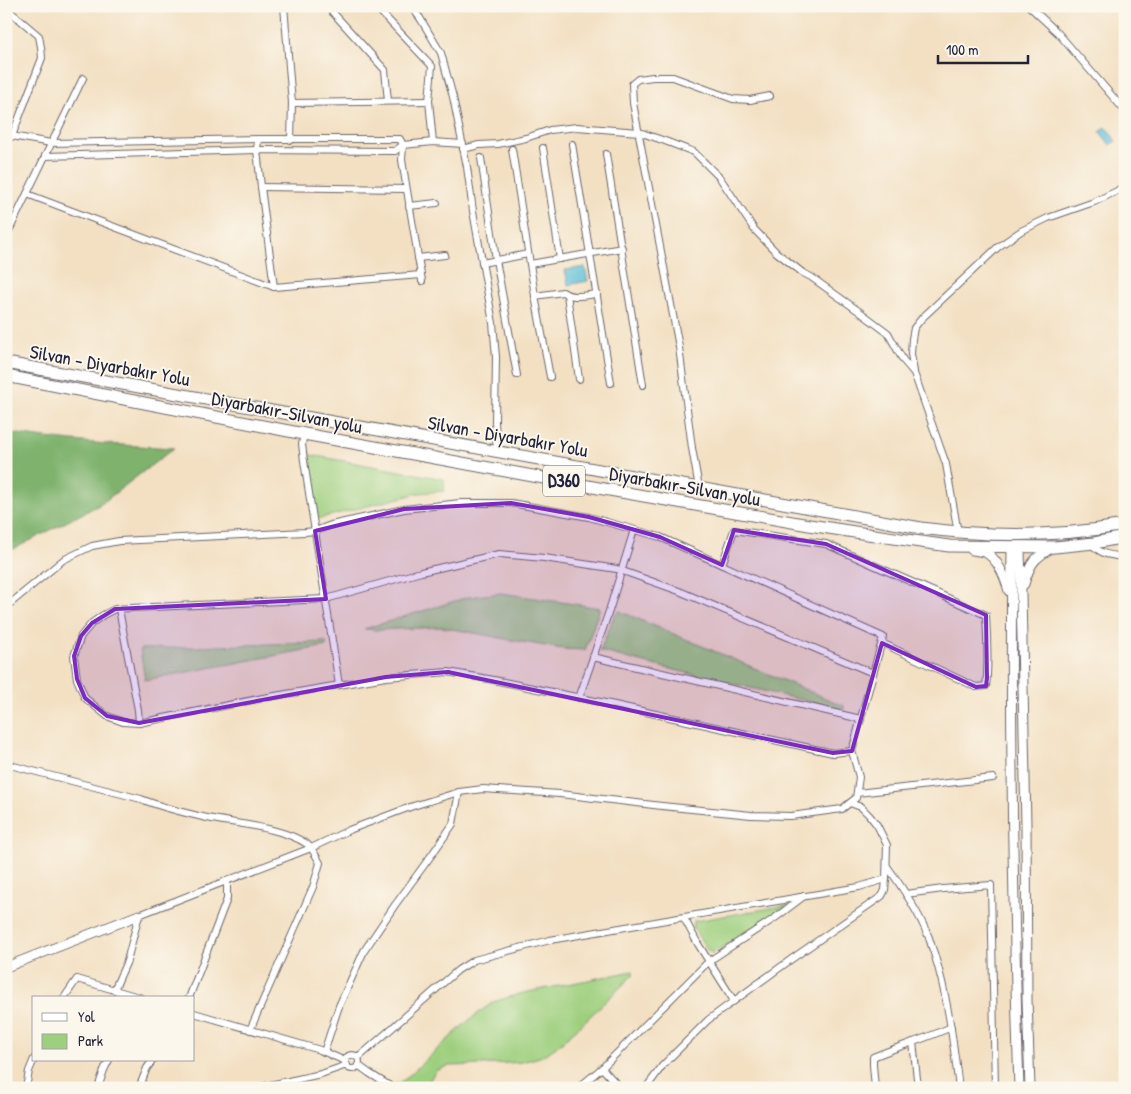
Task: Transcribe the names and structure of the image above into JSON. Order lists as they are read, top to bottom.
{
  "streets": {
    "highway": ["Silvan - Diyarbakır Yolu", "Diyarbakır-Silvan yolu", "D360"]
  },
  "legend": ["Yol", "Park"],
  "scale_bar": "100 m"
}
